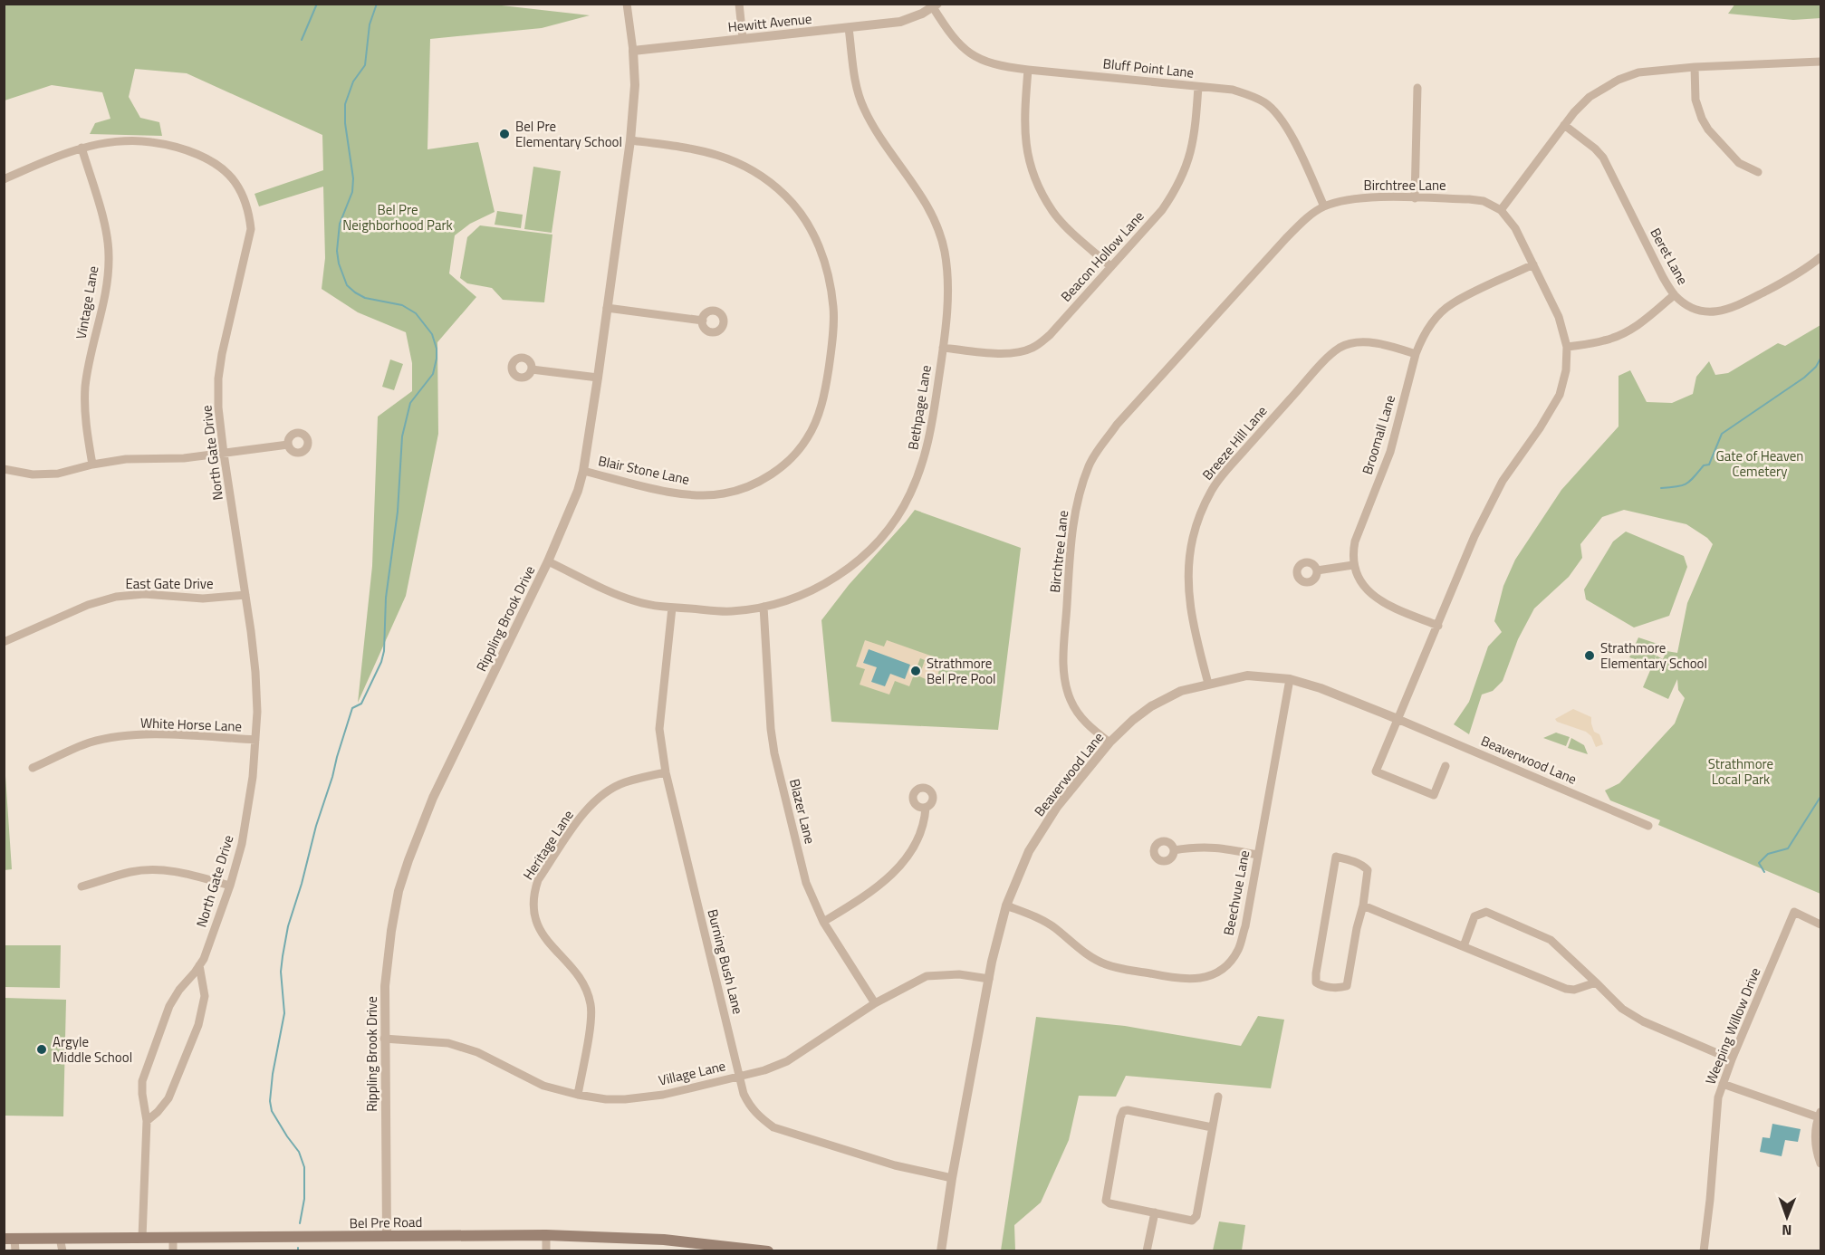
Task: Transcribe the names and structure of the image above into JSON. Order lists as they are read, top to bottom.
{
  "streets": {
    "main road": ["Bel Pre Road"],
    "street": [
      "Hewitt Avenue",
      "Bluff Point Lane",
      "Birchtree Lane",
      "Beacon Hollow Lane",
      "Beret Lane",
      "Vintage Lane",
      "Bethpage Lane",
      "Broomall Lane",
      "Breeze Hill Lane",
      "North Gate Drive",
      "Blair Stone Lane",
      "East Gate Drive",
      "Rippling Brook Drive",
      "White Horse Lane",
      "Beaverwood Lane",
      "Blazer Lane",
      "Heritage Lane",
      "Beechvue Lane",
      "Burning Bush Lane",
      "Weeping Willow Drive",
      "Village Lane"
    ]
  },
  "crossings": [
    ["Hewitt Avenue", "Bluff Point Lane"],
    ["Hewitt Avenue", "Bethpage Lane"],
    ["Hewitt Avenue", "Rippling Brook Drive"],
    ["Bluff Point Lane", "Birchtree Lane"],
    ["Bluff Point Lane", "Beacon Hollow Lane"],
    ["Birchtree Lane", "Broomall Lane"],
    ["Birchtree Lane", "Beaverwood Lane"],
    ["Beacon Hollow Lane", "Bethpage Lane"],
    ["Vintage Lane", "North Gate Drive"],
    ["Bethpage Lane", "Rippling Brook Drive"],
    ["Bethpage Lane", "Blazer Lane"],
    ["Bethpage Lane", "Burning Bush Lane"],
    ["Broomall Lane", "Breeze Hill Lane"],
    ["Breeze Hill Lane", "Beaverwood Lane"],
    ["North Gate Drive", "East Gate Drive"],
    ["North Gate Drive", "White Horse Lane"],
    ["North Gate Drive", "Bel Pre Road"],
    ["Blair Stone Lane", "Rippling Brook Drive"],
    ["Rippling Brook Drive", "Village Lane"],
    ["Rippling Brook Drive", "Bel Pre Road"],
    ["Beaverwood Lane", "Beechvue Lane"],
    ["Beaverwood Lane", "Burning Bush Lane"],
    ["Beaverwood Lane", "Village Lane"],
    ["Blazer Lane", "Village Lane"],
    ["Heritage Lane", "Burning Bush Lane"],
    ["Heritage Lane", "Village Lane"],
    ["Burning Bush Lane", "Village Lane"]
  ],
  "parks": ["Bel Pre Neighborhood Park", "Gate of Heaven Cemetery", "Strathmore Local Park"],
  "places": [
    "Bel Pre Elementary School",
    "Strathmore Elementary School",
    "Strathmore Bel Pre Pool",
    "Argyle Middle School"
  ],
  "north": "bottom"
}
